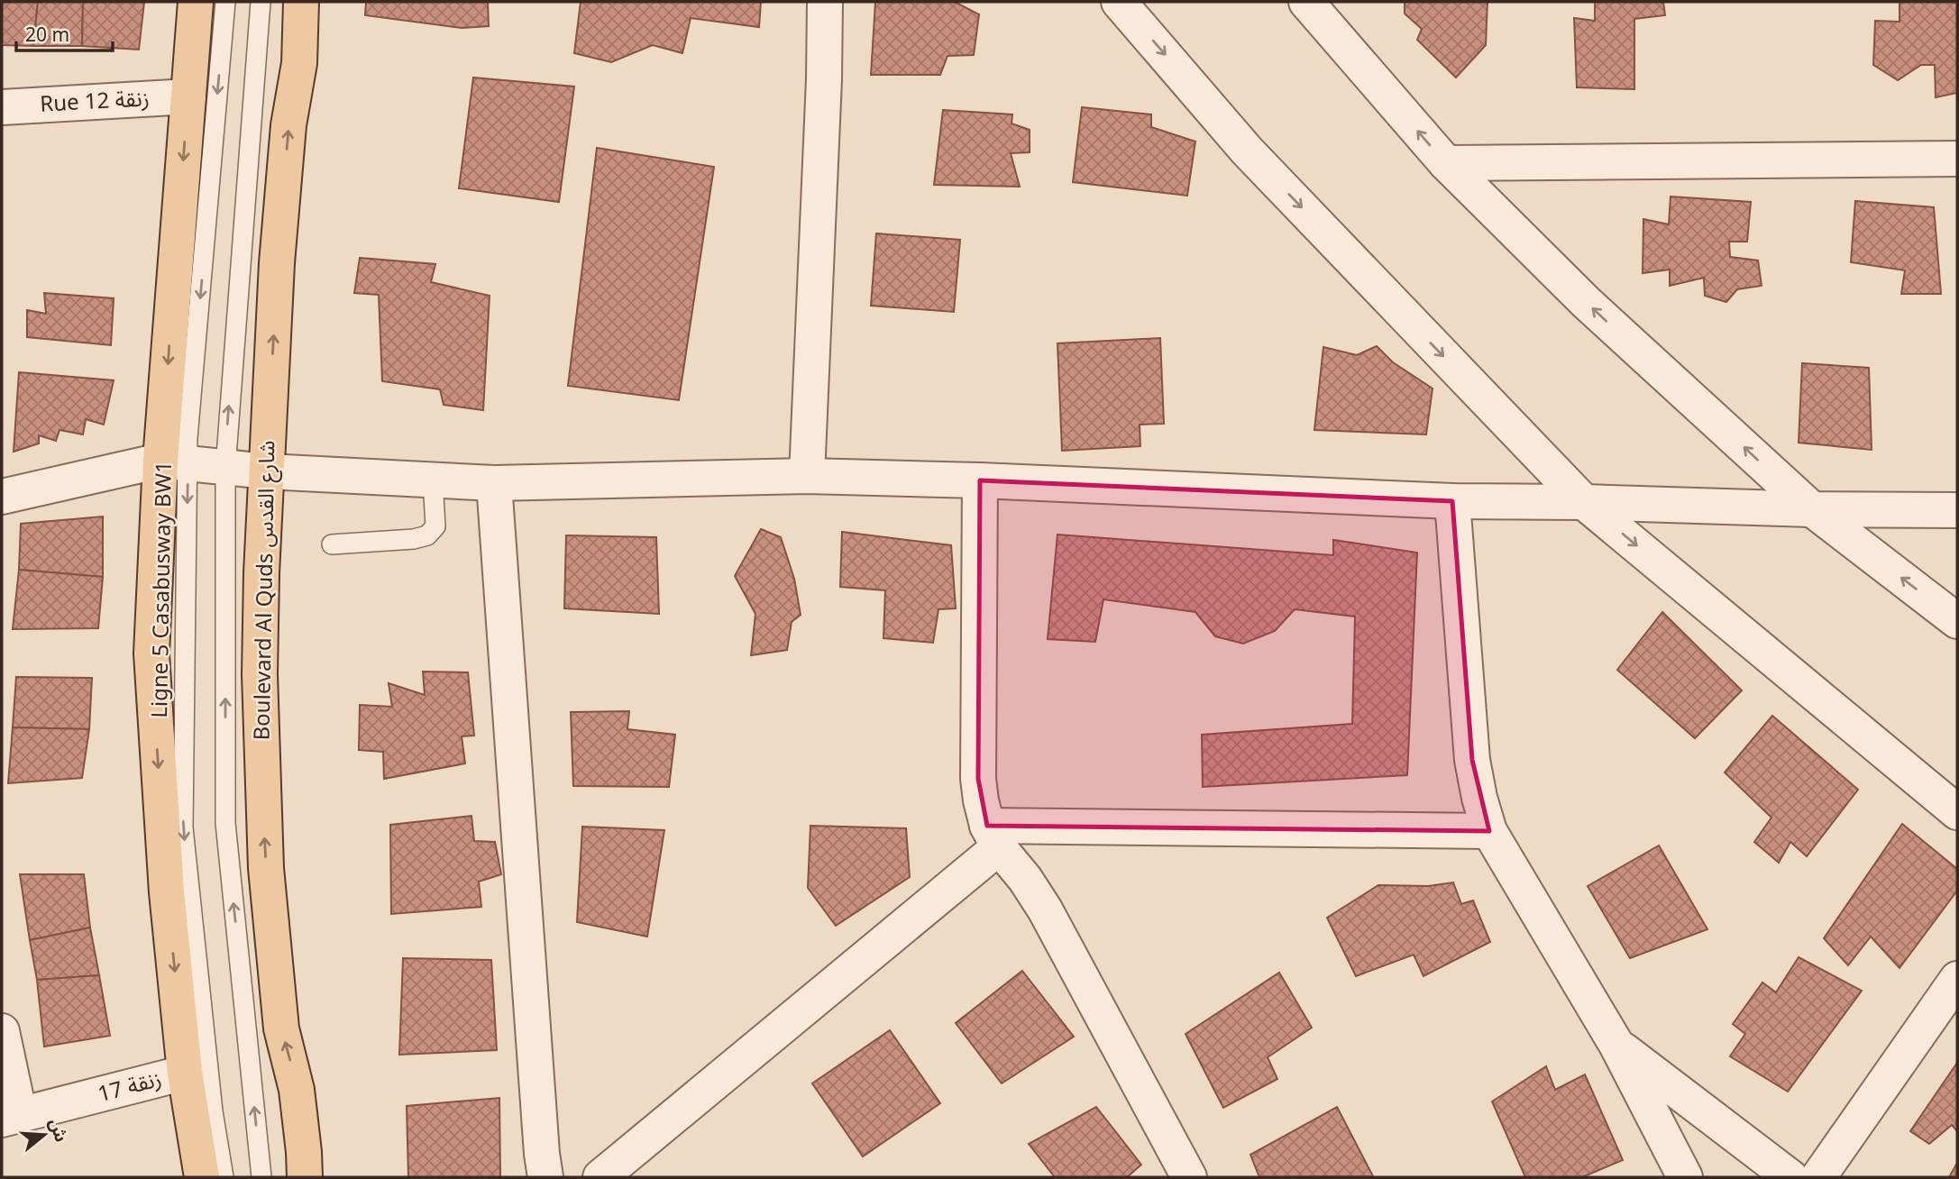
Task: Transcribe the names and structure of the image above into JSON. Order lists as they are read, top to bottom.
{
  "streets": {
    "main road": ["Boulevard Al Quds شارع القدس"],
    "street": ["Rue 12 زنقة", "زنقة 17"],
    "lane": ["Ligne 5 Casabusway BW1"]
  },
  "scale_bar": "20 m",
  "north": "right"
}
